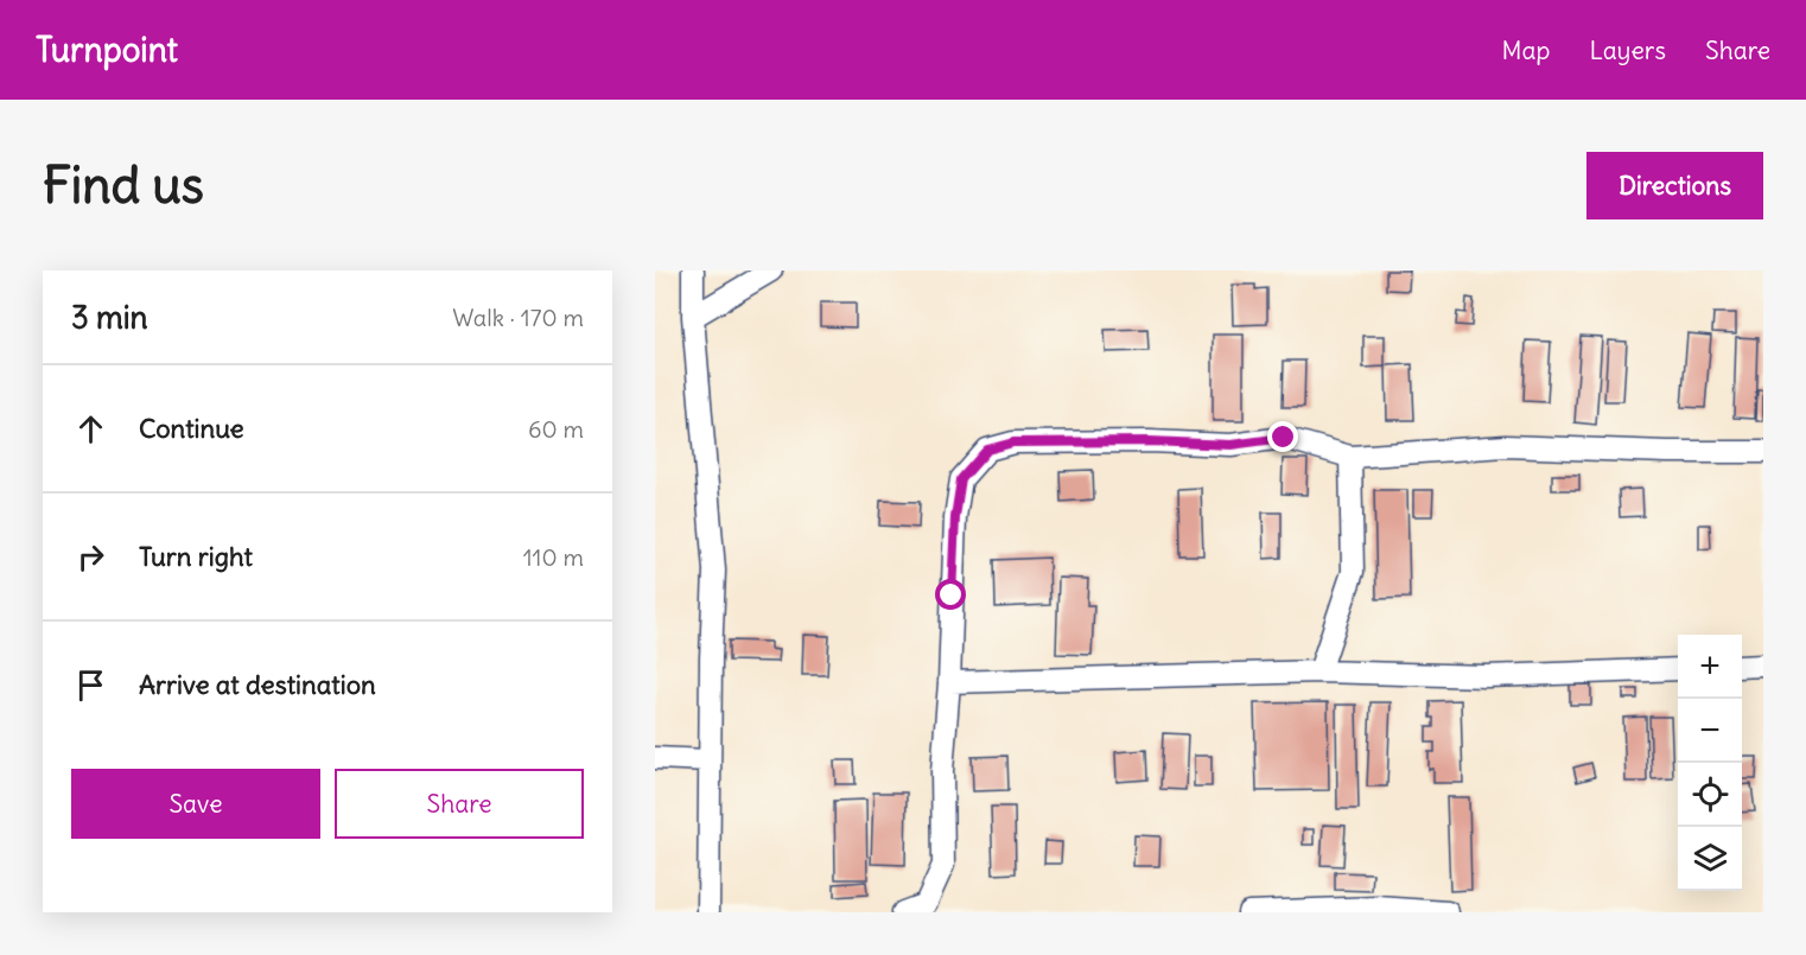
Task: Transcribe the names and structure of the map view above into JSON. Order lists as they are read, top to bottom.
{
  "page": {
    "header": "Turnpoint",
    "nav": ["Map", "Layers", "Share"],
    "buttons": [
      "Directions",
      ["Save", "Share"]
    ],
    "title": "Find us",
    "heading": ["3 min", "Walk · 170 m"],
    "list": [
      ["Continue", "60 m"],
      ["Turn right", "110 m"],
      "Arrive at destination"
    ],
    "map_buttons": ["+", "−"]
  }
}
